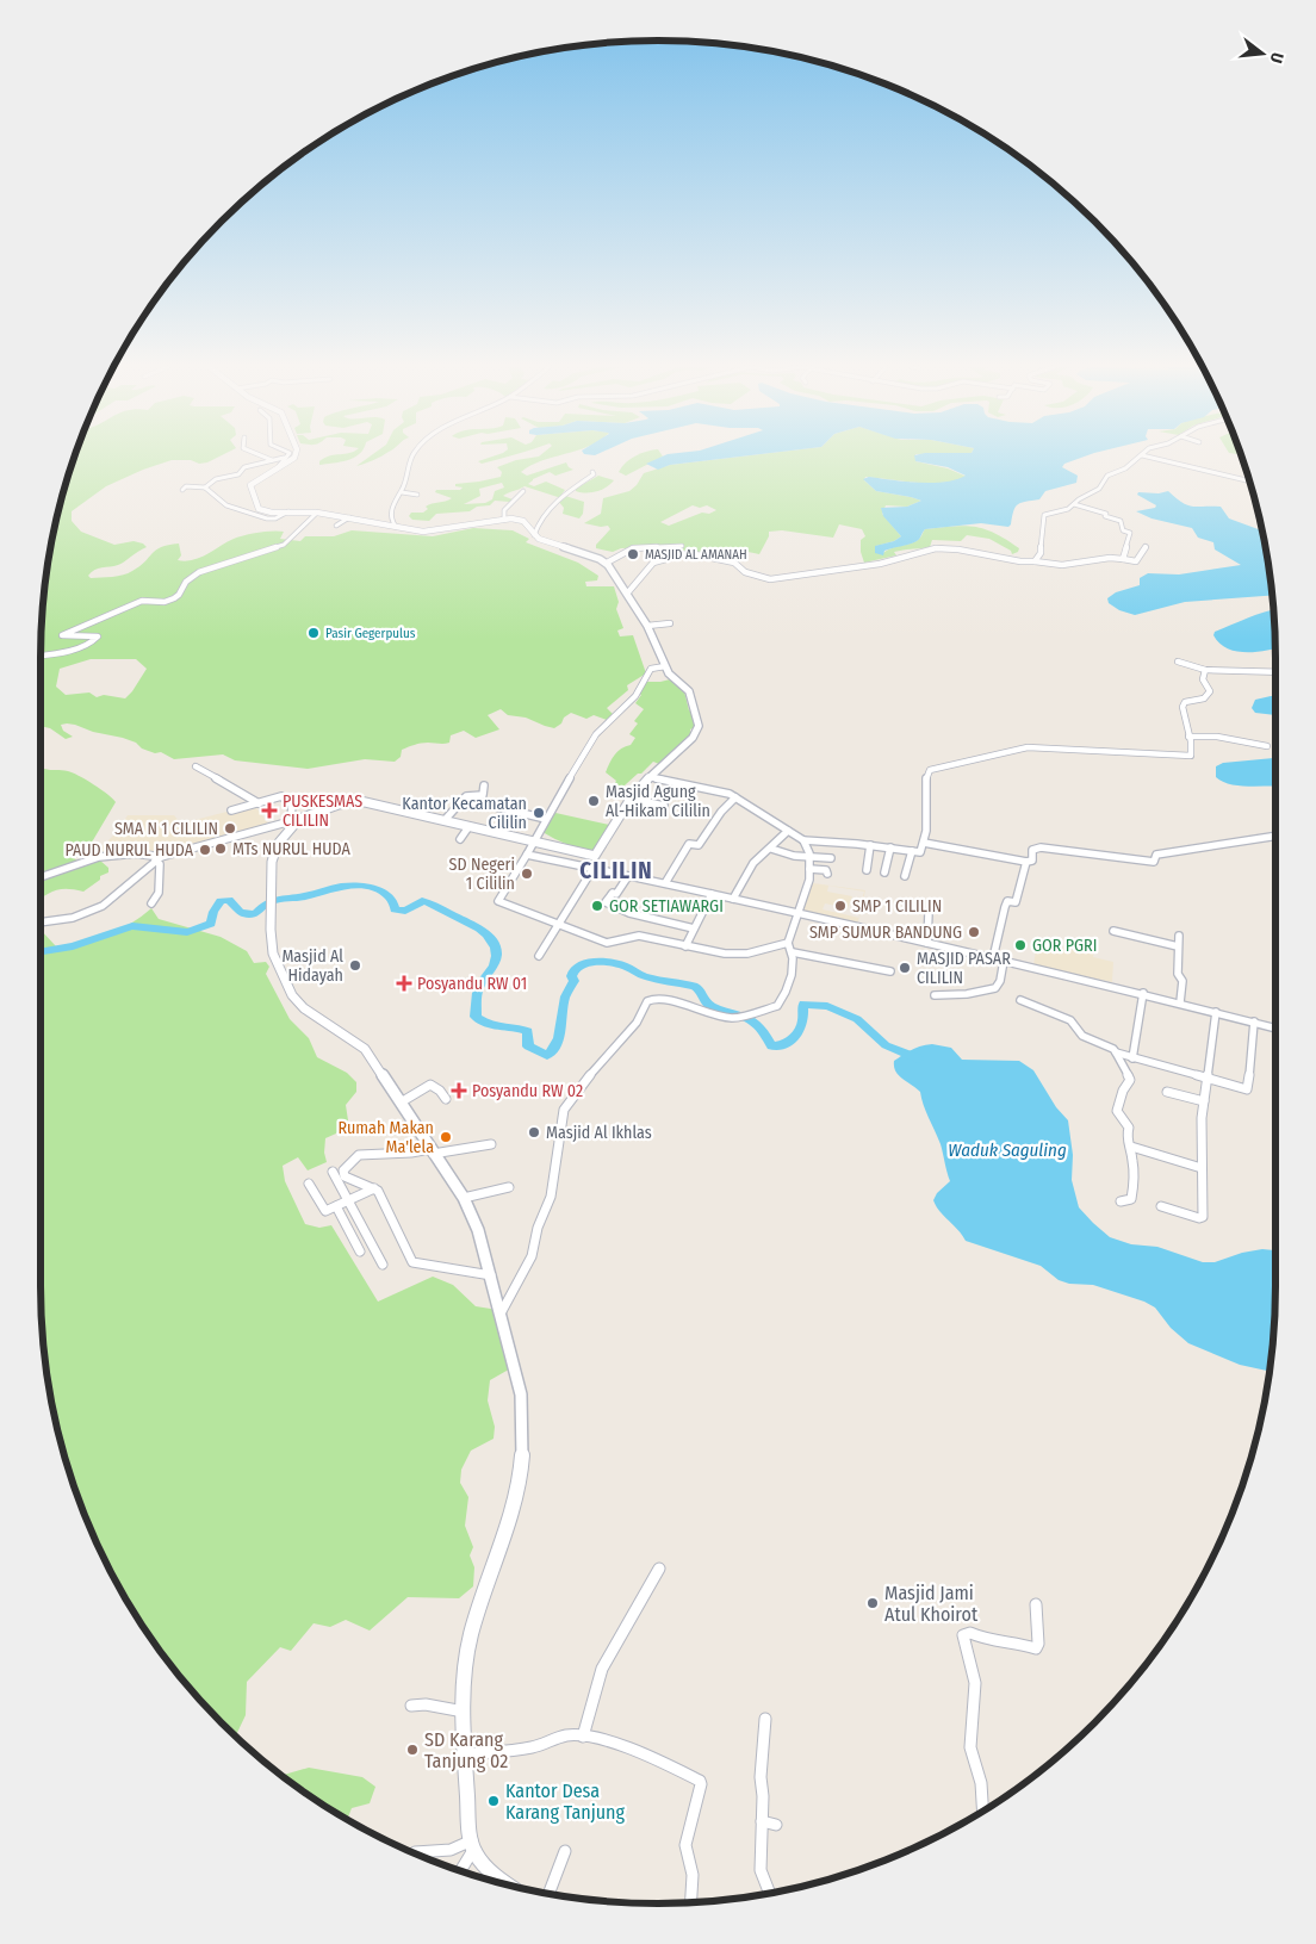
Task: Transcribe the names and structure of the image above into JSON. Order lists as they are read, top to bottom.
{
  "districts": ["CILILIN"],
  "water": ["Waduk Saguling"],
  "places": {
    "other": [
      "MASJID AL AMANAH",
      "Pasir Gegerpulus",
      "Masjid Agung Al-Hikam Cililin",
      "Kantor Kecamatan Cililin",
      "SMA N 1 CILILIN",
      "MTs NURUL HUDA",
      "PAUD NURUL HUDA",
      "SD Negeri 1 Cililin",
      "GOR SETIAWARGI",
      "SMP 1 CILILIN",
      "SMP SUMUR BANDUNG",
      "GOR PGRI",
      "Masjid Al Hidayah",
      "MASJID PASAR CILILIN",
      "Masjid Al Ikhlas",
      "Rumah Makan Ma'lela",
      "Masjid Jami Atul Khoirot",
      "SD Karang Tanjung 02",
      "Kantor Desa Karang Tanjung"
    ],
    "health": ["PUSKESMAS CILILIN", "Posyandu RW 01", "Posyandu RW 02"]
  },
  "north": "right"
}
